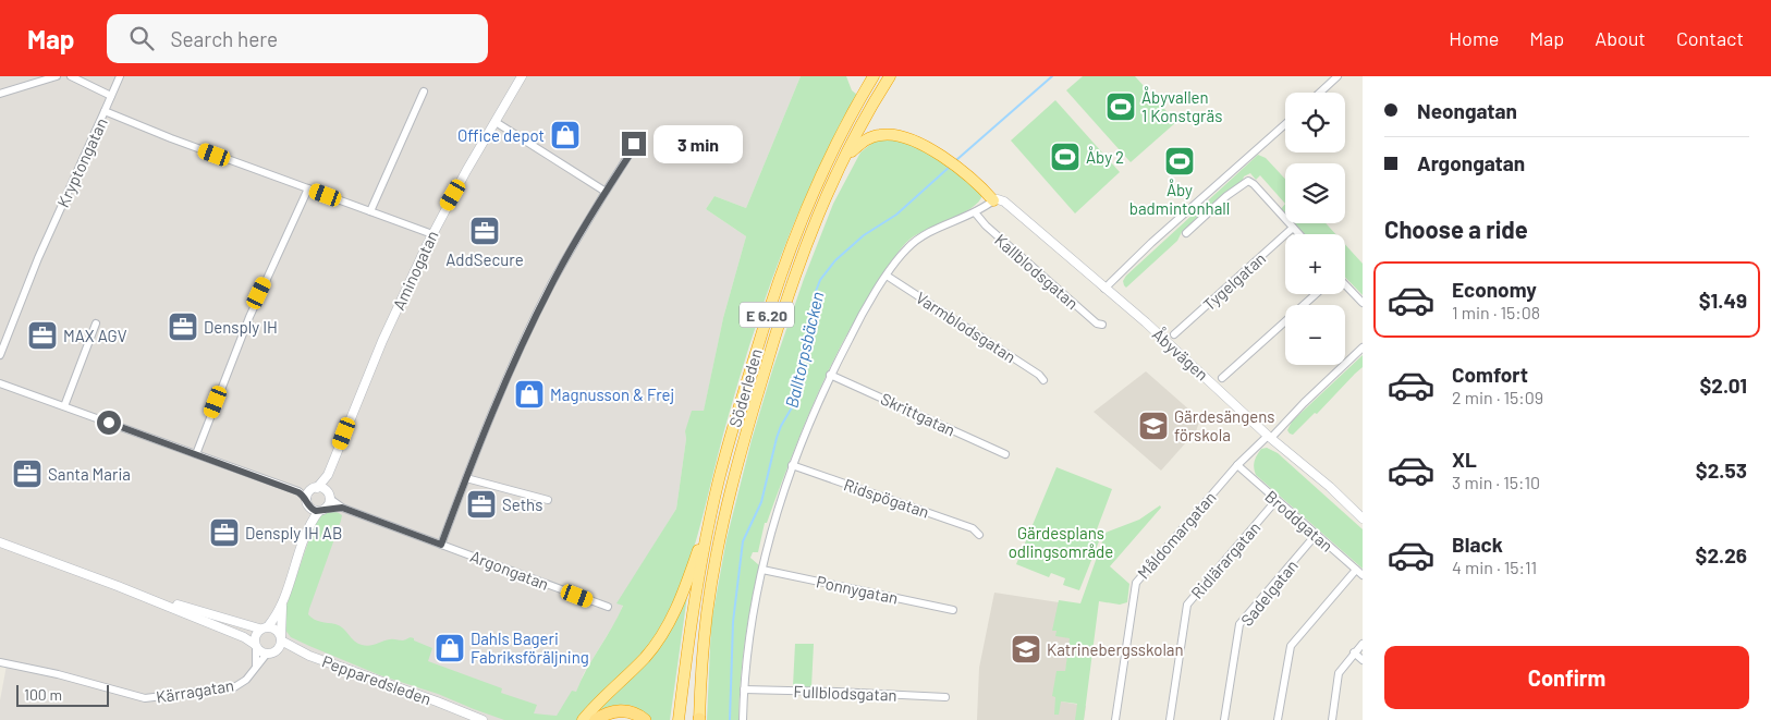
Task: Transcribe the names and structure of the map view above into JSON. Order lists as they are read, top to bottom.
{
  "streets": {
    "highway": ["E 6.20", "Söderleden"],
    "street": [
      "Kryptongatan",
      "Aminogatan",
      "Kallblodsgatan",
      "Tygelgatan",
      "Varmblodsgatan",
      "Åbyvägen",
      "Skrittgatan",
      "Ridspögatan",
      "Broddgatan",
      "Måldomargatan",
      "Ridlärargatan",
      "Argongatan",
      "Ponnygatan",
      "Sadelgatan",
      "Pepparedsleden",
      "Kärragatan",
      "Fullblodsgatan"
    ]
  },
  "crossings": [
    ["Kryptongatan", "Aminogatan"],
    ["Aminogatan", "Argongatan"],
    ["Åbyvägen", "Måldomargatan"],
    ["Broddgatan", "Måldomargatan"],
    ["Broddgatan", "Ridlärargatan"],
    ["Broddgatan", "Sadelgatan"],
    ["Pepparedsleden", "Kärragatan"]
  ],
  "water": ["Balltorpsbäcken"],
  "parks": ["Gärdesplans odlingsområde"],
  "places": {
    "sports": ["Åbyvallen 1 Konstgräs", "Åby 2", "Åby badmintonhall"],
    "shop": ["Office depot", "Magnusson & Frej", "Dahls Bageri Fabriksföräljning"],
    "office": [
      "AddSecure",
      "Densply IH",
      "MAX AGV",
      "Santa Maria",
      "Seths",
      "Densply IH AB"
    ],
    "school or university": ["Gärdesängens förskola", "Katrinebergsskolan"]
  },
  "scale_bar": "100 m",
  "page": {
    "header": "Map",
    "search": "Search here",
    "nav": [
      "Home",
      "Map",
      "About",
      "Contact"
    ],
    "banner": ["Neongatan", "Argongatan"],
    "map_buttons": ["+", "−"],
    "bubble": "3 min",
    "heading": "Choose a ride",
    "list": [
      {
        "name": "Economy",
        "note": "1 min · 15:08",
        "value": "$1.49"
      },
      {
        "name": "Comfort",
        "note": "2 min · 15:09",
        "value": "$2.01"
      },
      {
        "name": "XL",
        "note": "3 min · 15:10",
        "value": "$2.53"
      },
      {
        "name": "Black",
        "note": "4 min · 15:11",
        "value": "$2.26"
      }
    ],
    "buttons": "Confirm",
    "scale": "100 m"
  }
}
